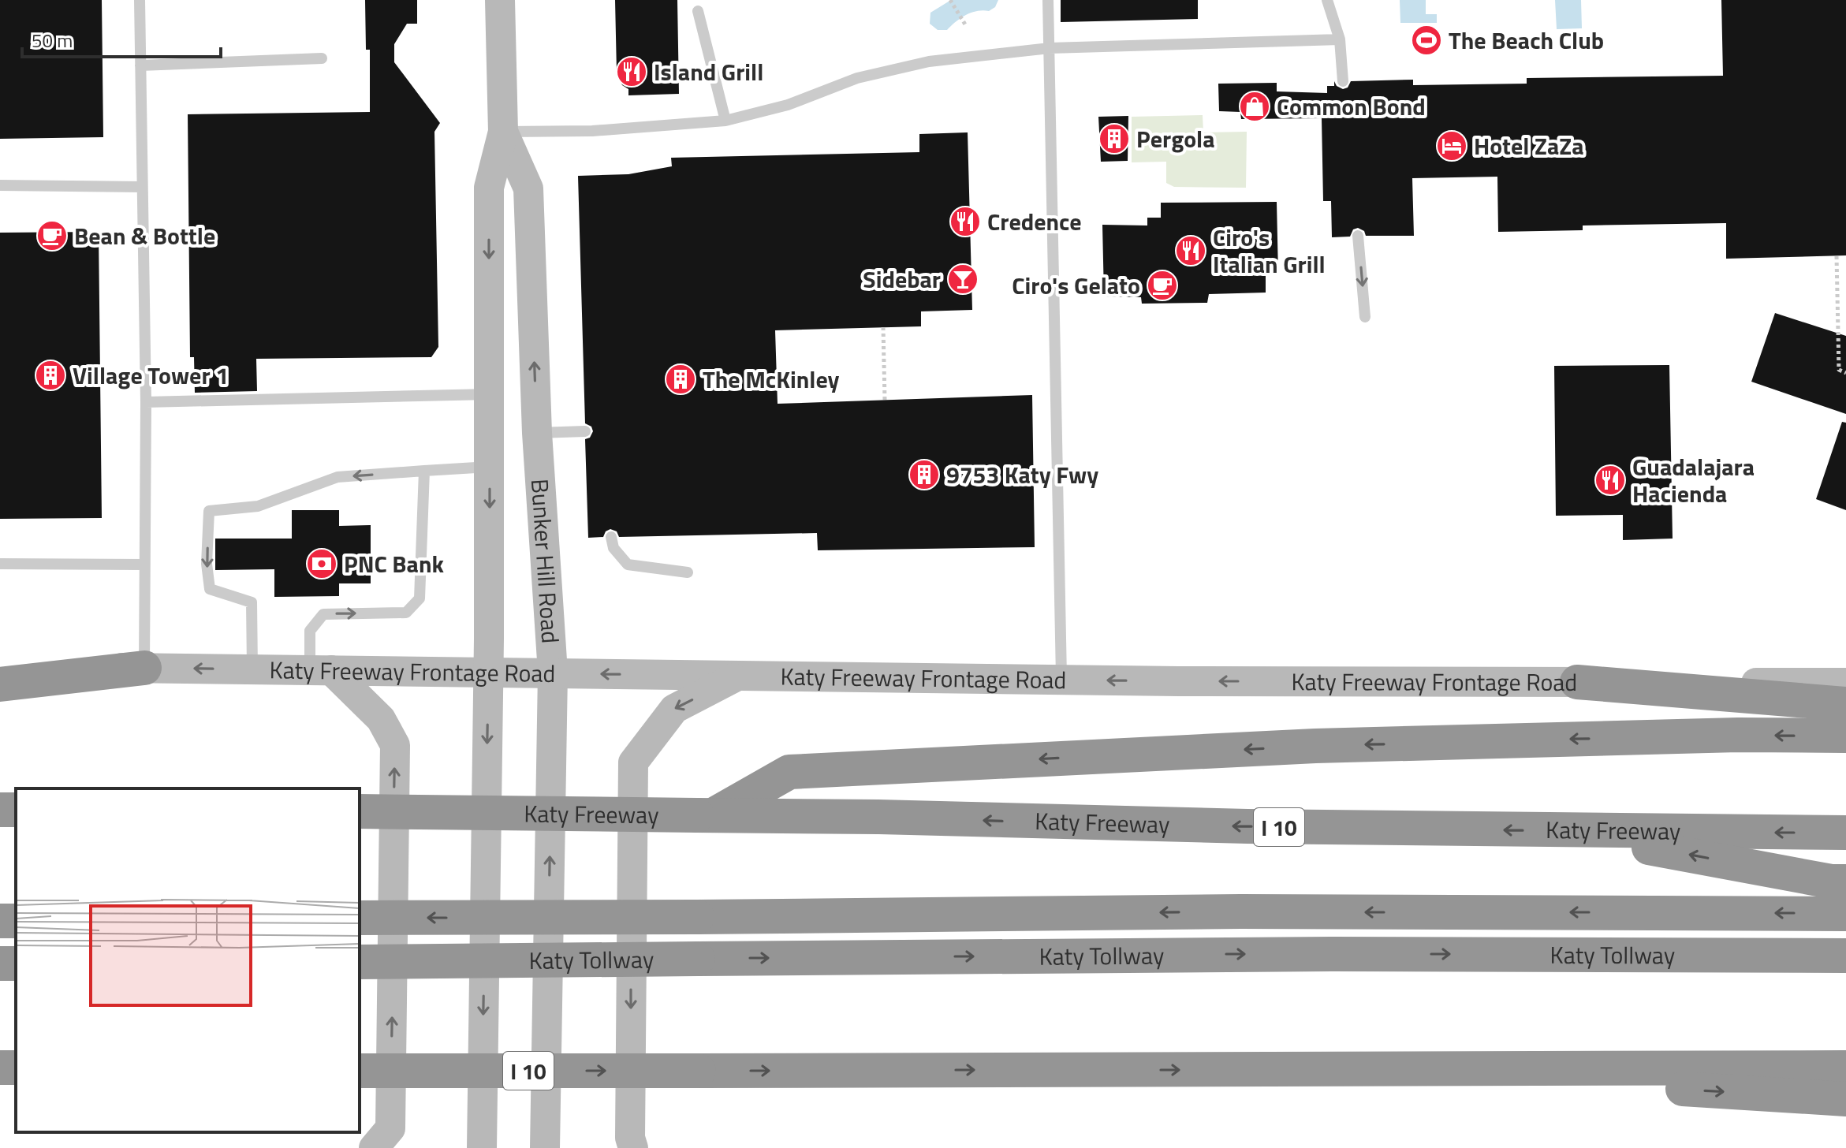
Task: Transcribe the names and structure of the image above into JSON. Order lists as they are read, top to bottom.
{
  "streets": {
    "highway": ["Katy Freeway", "I 10", "Katy Tollway"],
    "main road": ["Bunker Hill Road", "Katy Freeway Frontage Road"]
  },
  "crossings": [
    ["Bunker Hill Road", "Katy Freeway Frontage Road"]
  ],
  "one_way": ["Katy Freeway Frontage Road"],
  "places": {
    "sports": ["The Beach Club"],
    "restaurant": [
      "Island Grill",
      "Credence",
      "Ciro's Italian Grill",
      "Guadalajara Hacienda"
    ],
    "shop": ["Common Bond"],
    "building": [
      "Pergola",
      "Village Tower 1",
      "The McKinley",
      "9753 Katy Fwy"
    ],
    "hotel": ["Hotel ZaZa"],
    "cafe": ["Bean & Bottle", "Ciro's Gelato"],
    "bar": ["Sidebar"],
    "bank": ["PNC Bank"]
  },
  "scale_bar": "50 m"
}
